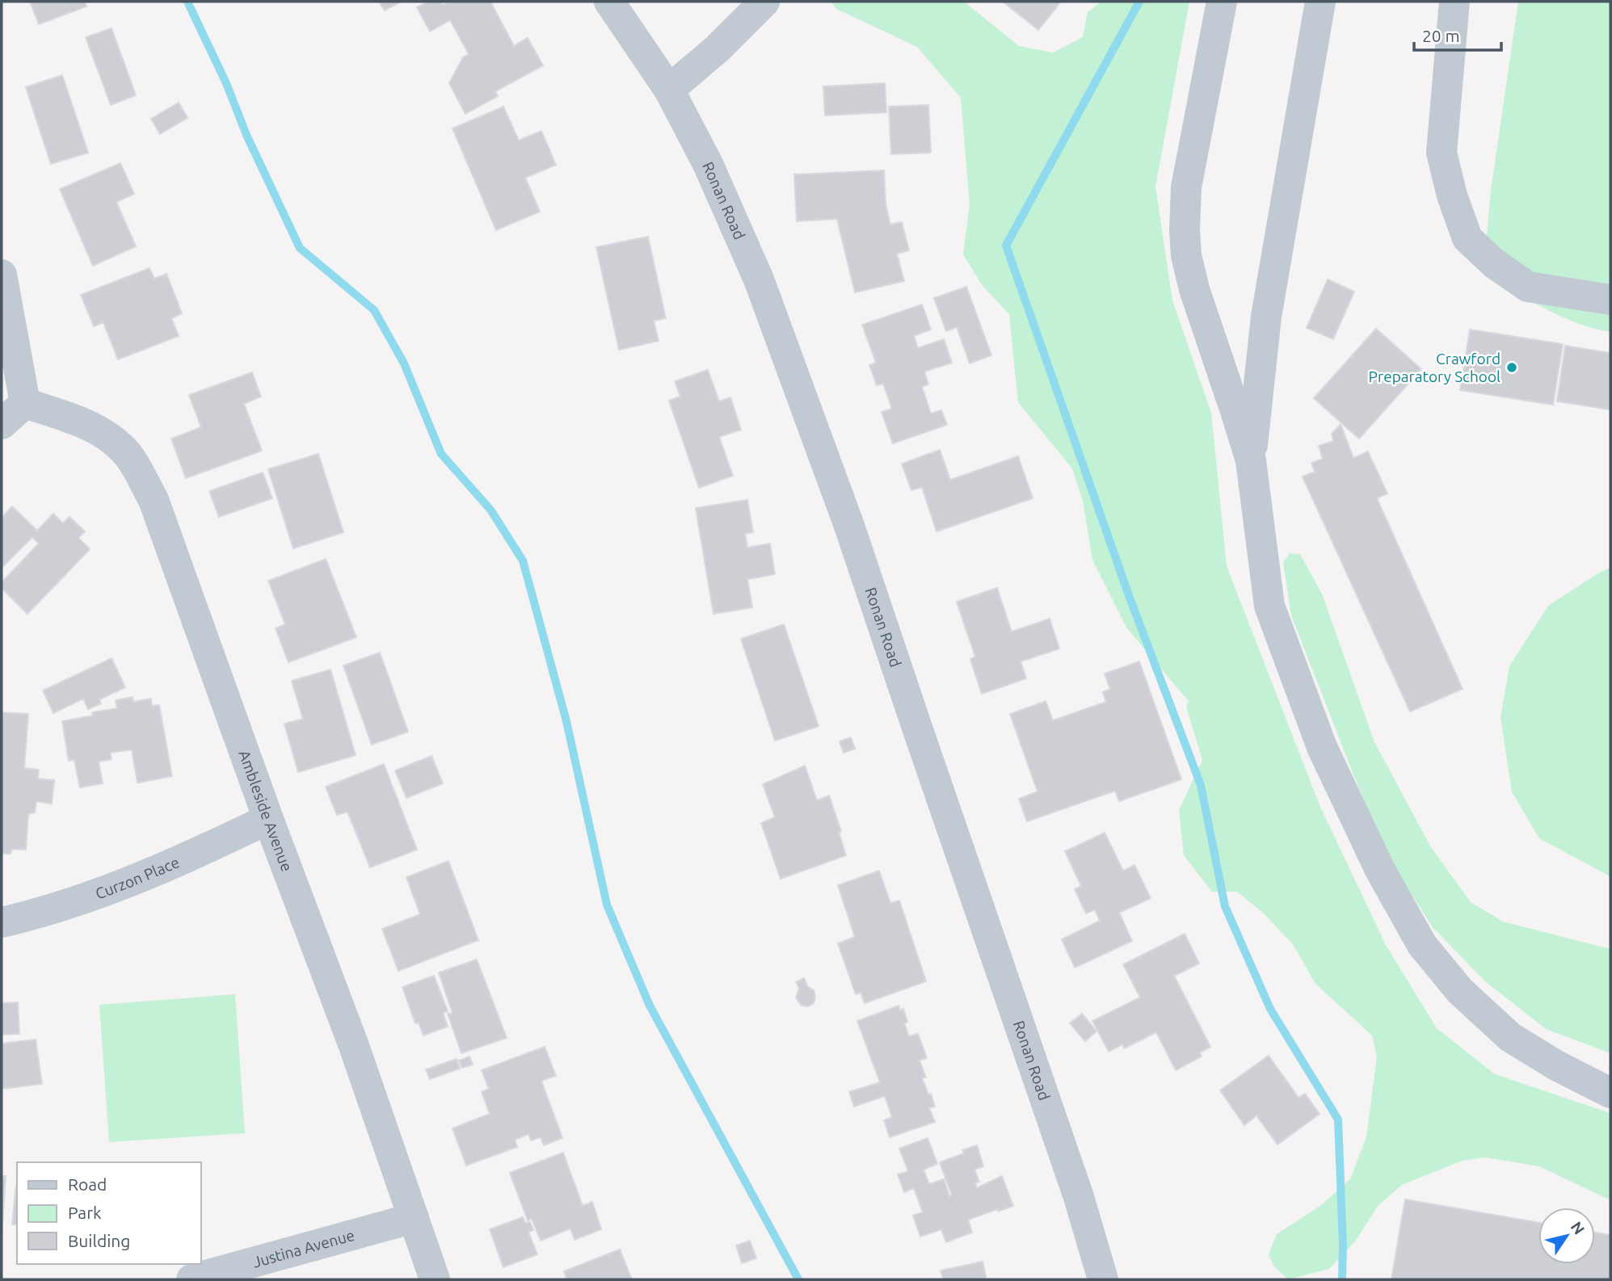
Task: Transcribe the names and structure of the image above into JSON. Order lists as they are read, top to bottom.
{
  "streets": {
    "street": [
      "Ronan Road",
      "Ambleside Avenue",
      "Curzon Place",
      "Justina Avenue"
    ]
  },
  "crossings": [
    ["Ambleside Avenue", "Curzon Place"],
    ["Ambleside Avenue", "Justina Avenue"]
  ],
  "places": ["Crawford Preparatory School"],
  "legend": ["Road", "Park", "Building"],
  "scale_bar": "20 m",
  "north": "top right"
}
